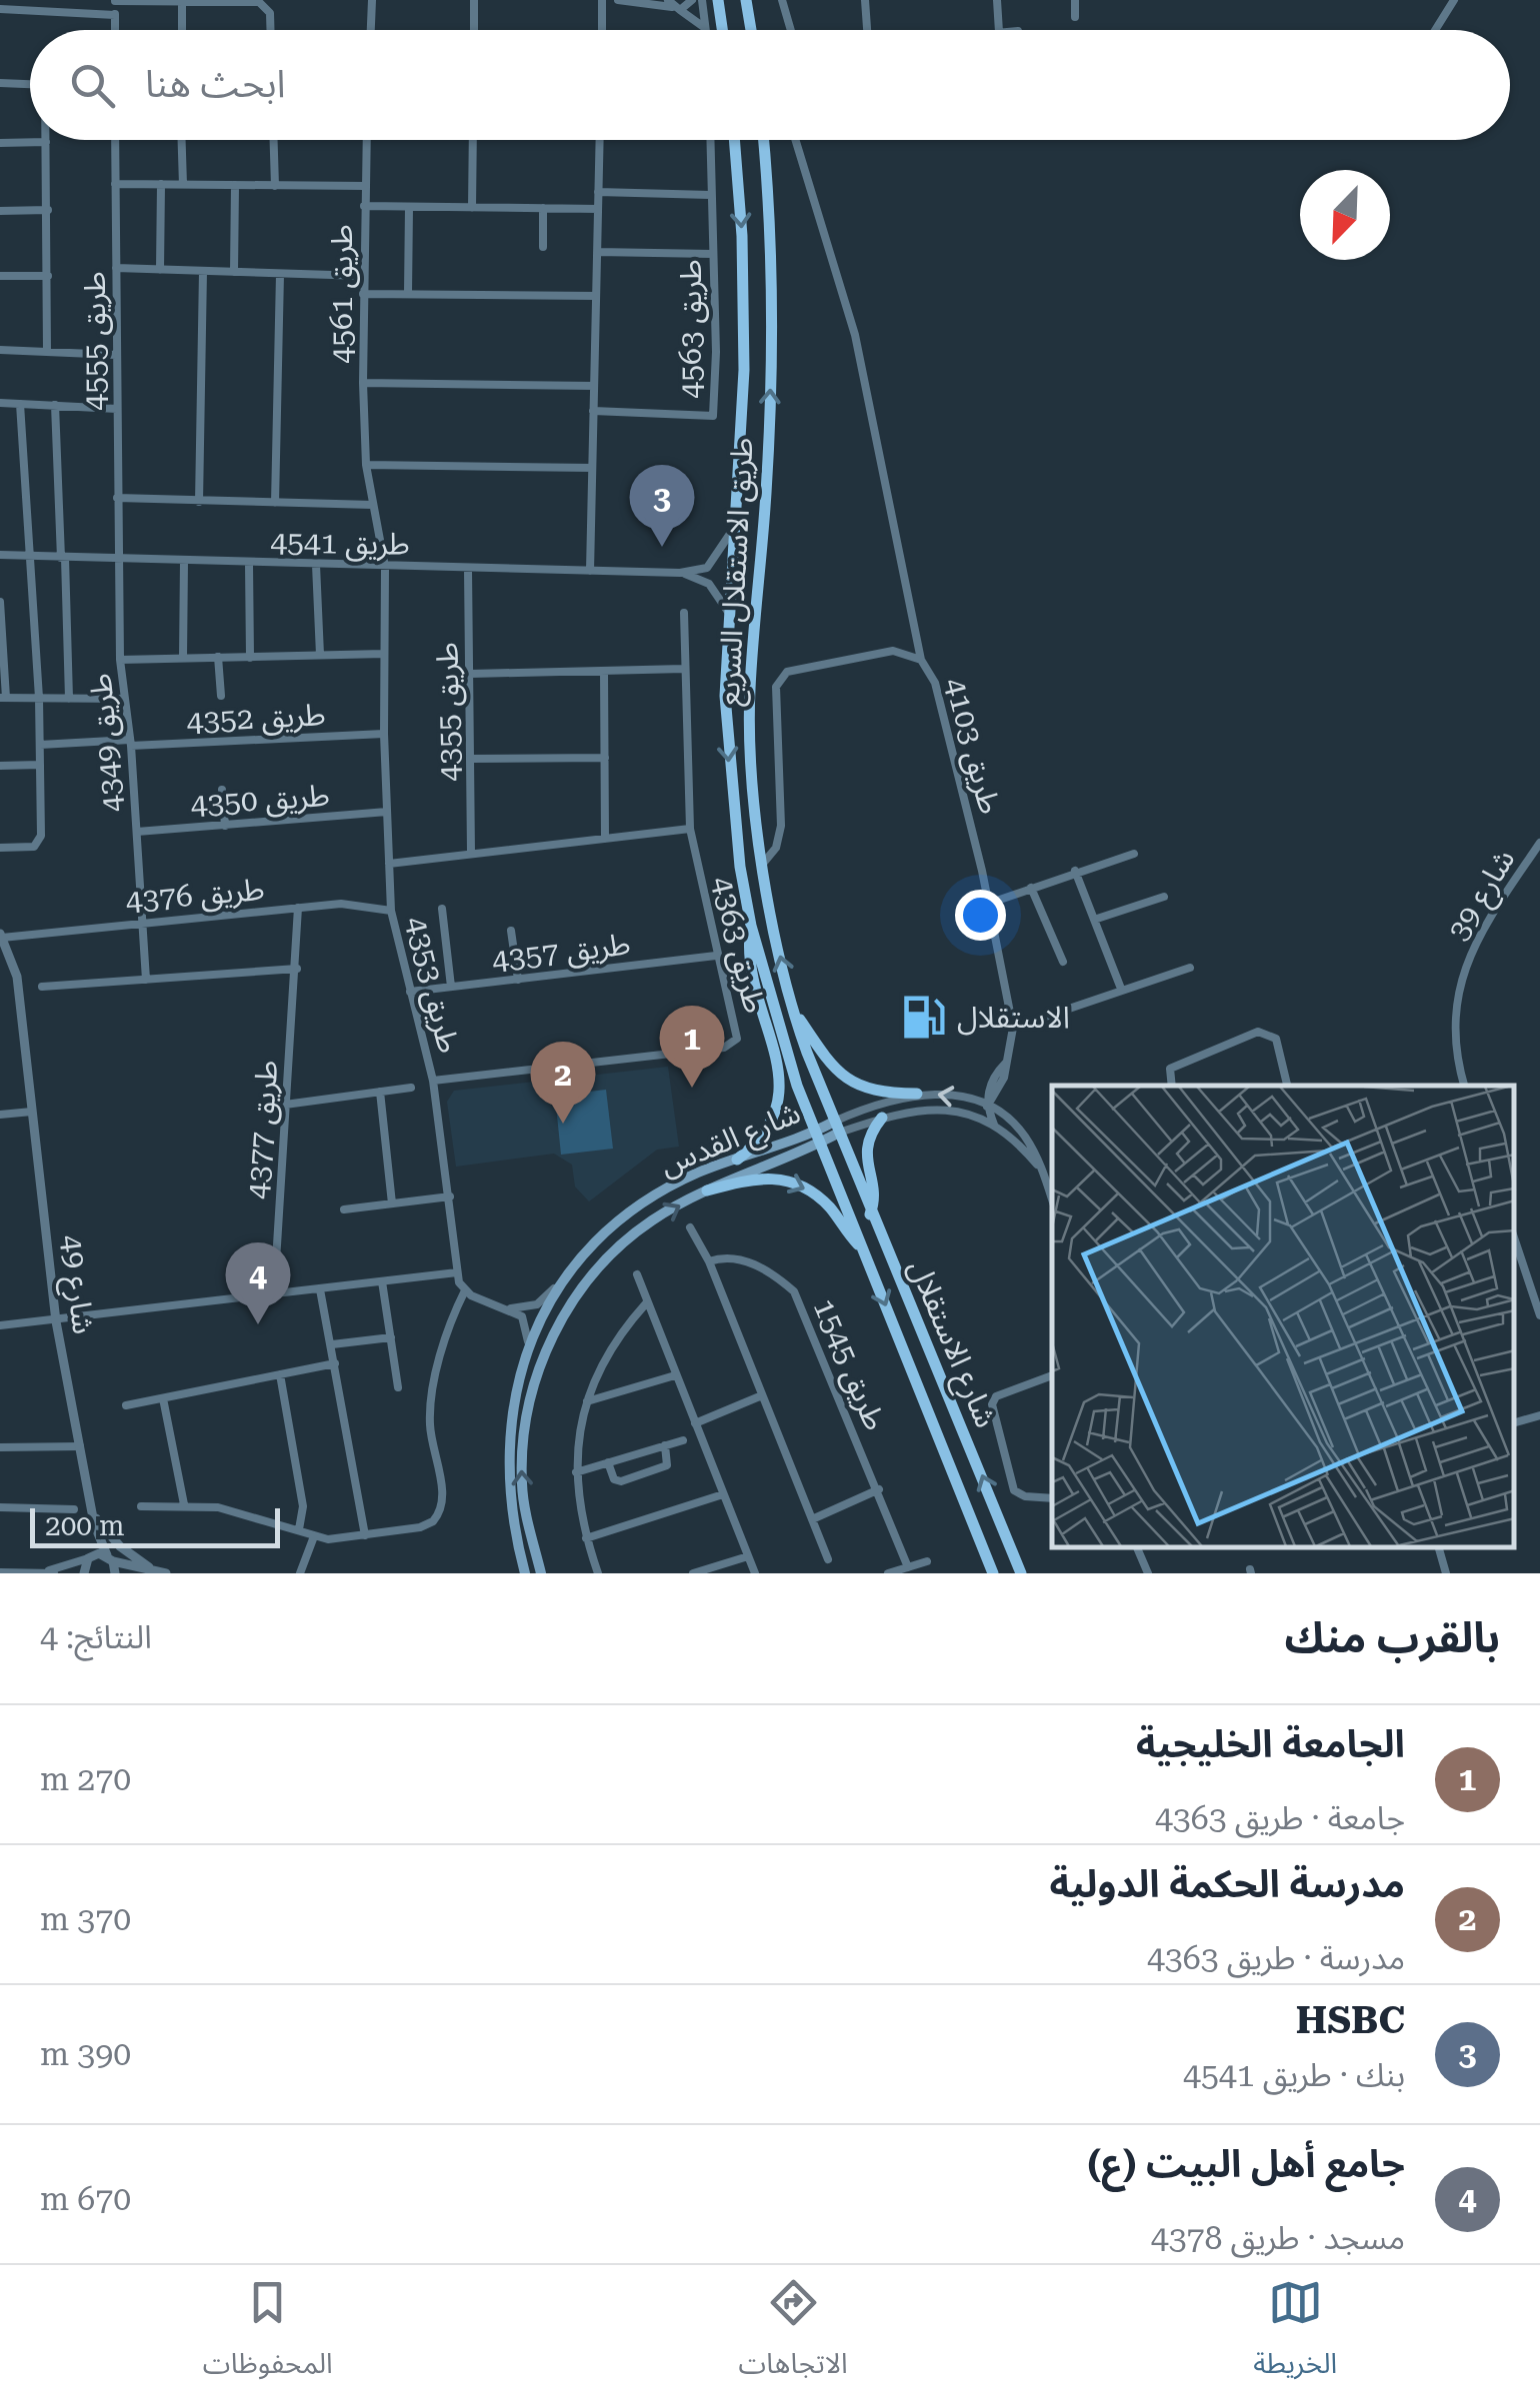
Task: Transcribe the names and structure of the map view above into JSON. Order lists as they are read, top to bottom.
{
  "streets": {
    "main road": ["طريق الاستقلال السريع", "شارع القدس", "شارع الاستقلال"],
    "street": [
      "طريق 4561",
      "طريق 4563",
      "طريق 4555",
      "طريق 4541",
      "طريق 4355",
      "طريق 4352",
      "طريق 4349",
      "طريق 4103",
      "طريق 4350",
      "طريق 4376",
      "شارع 39",
      "طريق 4363",
      "طريق 4357",
      "طريق 4353",
      "طريق 4377",
      "شارع 49",
      "طريق 1545"
    ]
  },
  "crossings": [
    ["طريق 4561", "طريق 4541"],
    ["طريق 4561", "طريق 4353"],
    ["طريق 4555", "طريق 4541"],
    ["طريق 4555", "طريق 4349"],
    ["طريق 4541", "طريق 4355"],
    ["طريق 4541", "طريق 4349"],
    ["طريق 4541", "طريق 4353"],
    ["طريق الاستقلال السريع", "طريق 4103"],
    ["طريق الاستقلال السريع", "شارع القدس"],
    ["طريق الاستقلال السريع", "شارع الاستقلال"],
    ["طريق 4352", "طريق 4349"],
    ["طريق 4352", "طريق 4353"],
    ["طريق 4349", "طريق 4350"],
    ["طريق 4349", "طريق 4376"],
    ["طريق 4350", "طريق 4353"],
    ["طريق 4376", "طريق 4353"],
    ["طريق 4376", "طريق 4377"],
    ["طريق 4376", "شارع 49"],
    ["طريق 4363", "طريق 4357"],
    ["طريق 4363", "طريق 4353"],
    ["طريق 4357", "طريق 4353"],
    ["شارع القدس", "شارع الاستقلال"]
  ],
  "places": {
    "fuel station": ["الاستقلال"]
  },
  "scale_bar": "200 m",
  "north": "bottom left",
  "page": {
    "search": "ابحث هنا",
    "pins": [
      "3",
      "1",
      "2",
      "4"
    ],
    "scale": "200 m",
    "heading": ["بالقرب منك", "النتائج: 4"],
    "list": [
      {
        "mark": "1",
        "name": "الجامعة الخليجية",
        "note": "جامعة · طريق 4363",
        "value": "270 m"
      },
      {
        "mark": "2",
        "name": "مدرسة الحكمة الدولية",
        "note": "مدرسة · طريق 4363",
        "value": "370 m"
      },
      {
        "mark": "3",
        "name": "HSBC",
        "note": "بنك · طريق 4541",
        "value": "390 m"
      },
      {
        "mark": "4",
        "name": "جامع أهل البيت (ع)",
        "note": "مسجد · طريق 4378",
        "value": "670 m"
      }
    ],
    "nav": ["الخريطة", "الاتجاهات", "المحفوظات"]
  }
}
